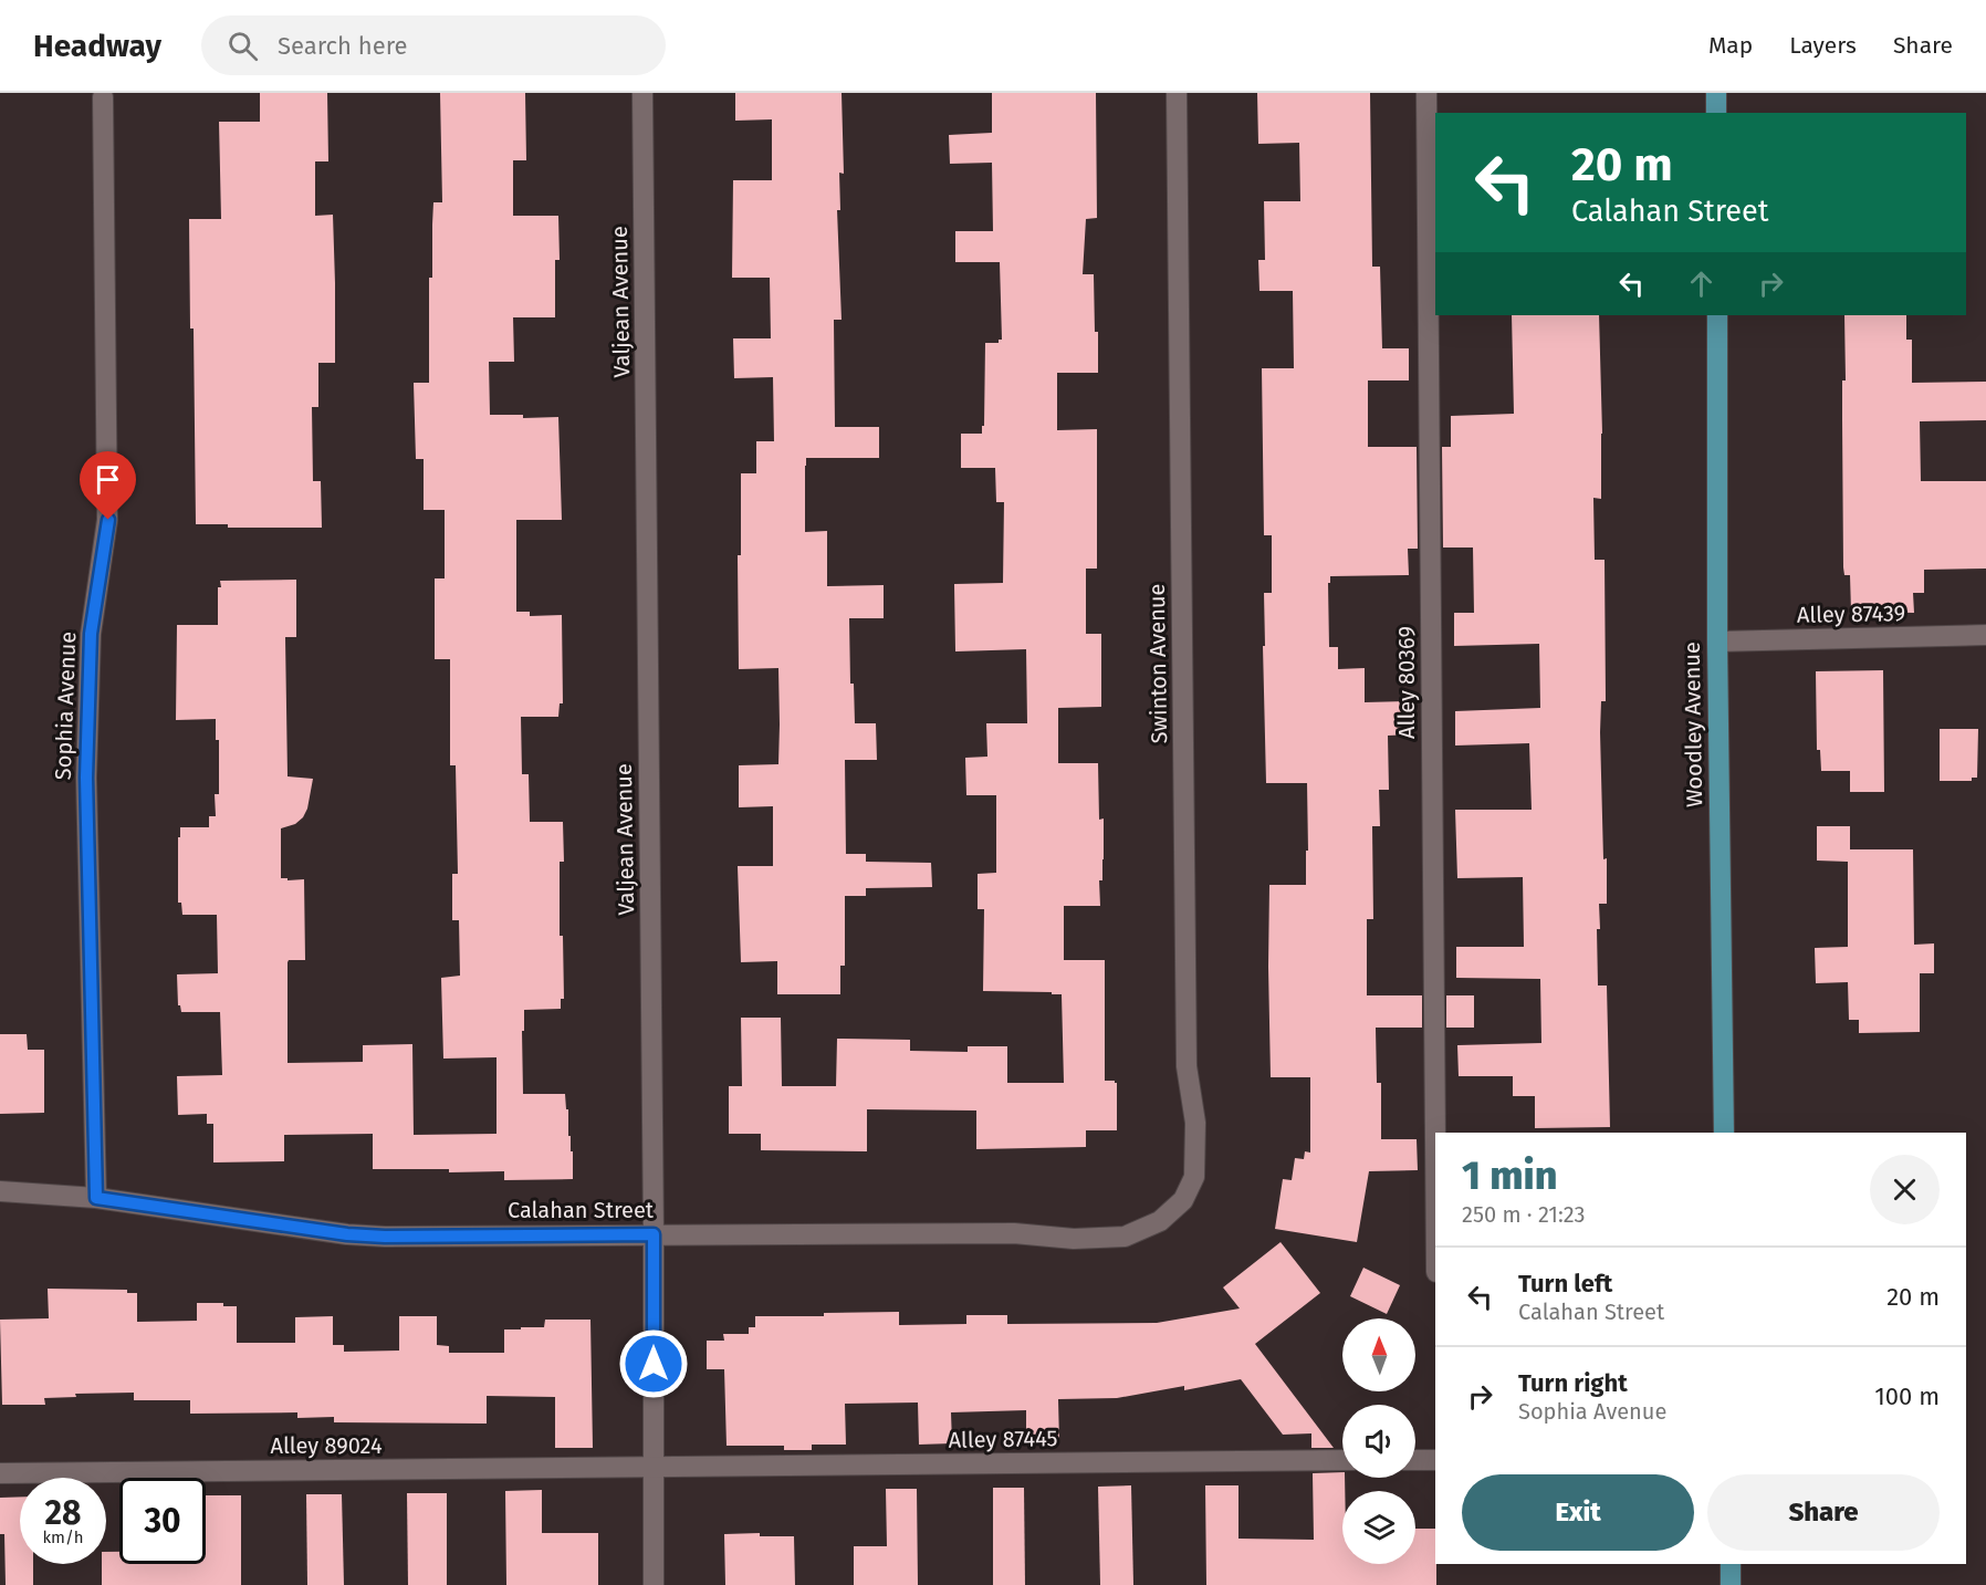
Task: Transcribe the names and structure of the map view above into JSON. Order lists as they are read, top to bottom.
{
  "streets": {
    "main road": ["Woodley Avenue"],
    "street": [
      "Valjean Avenue",
      "Alley 87439",
      "Swinton Avenue",
      "Alley 80369",
      "Sophia Avenue",
      "Calahan Street",
      "Alley 87445",
      "Alley 89024"
    ]
  },
  "crossings": [
    ["Valjean Avenue", "Calahan Street"],
    ["Valjean Avenue", "Alley 87445"],
    ["Valjean Avenue", "Alley 89024"],
    ["Alley 87439", "Woodley Avenue"],
    ["Swinton Avenue", "Calahan Street"],
    ["Sophia Avenue", "Calahan Street"],
    ["Alley 87445", "Alley 89024"]
  ],
  "north": "top",
  "page": {
    "header": "Headway",
    "search": "Search here",
    "nav": ["Map", "Layers", "Share"],
    "turn": ["20 m", "Calahan Street"],
    "heading": ["1 min", "250 m · 21:23"],
    "list": [
      {
        "name": "Turn left",
        "note": "Calahan Street",
        "value": "20 m"
      },
      {
        "name": "Turn right",
        "note": "Sophia Avenue",
        "value": "100 m"
      }
    ],
    "buttons": ["Exit", "Share"],
    "speed": "28 km/h",
    "limit": "30"
  }
}
